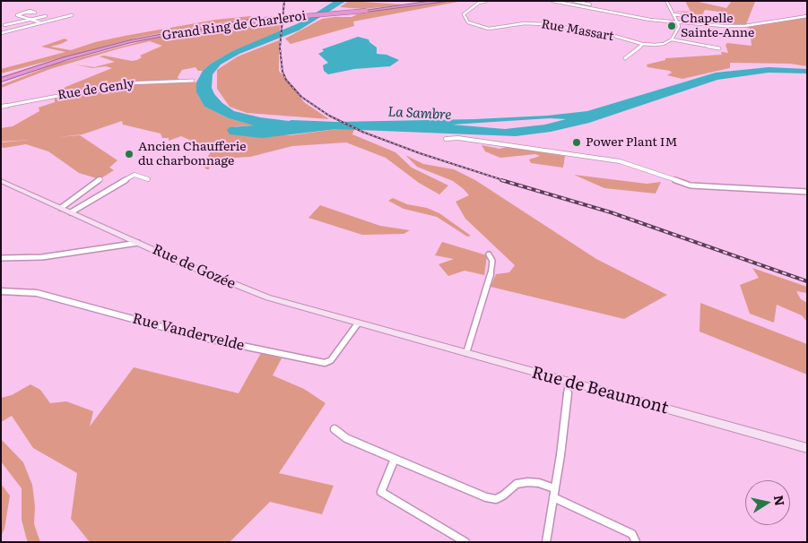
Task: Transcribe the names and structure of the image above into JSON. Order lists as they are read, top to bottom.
{
  "streets": {
    "highway": ["Grand Ring de Charleroi"],
    "main road": ["Rue de Gozée", "Rue de Beaumont"],
    "street": ["Rue Massart", "Rue de Genly", "Rue Vandervelde"]
  },
  "crossings": [
    ["Rue de Gozée", "Rue Vandervelde"],
    ["Rue de Gozée", "Rue de Beaumont"]
  ],
  "water": ["La Sambre"],
  "places": ["Chapelle Sainte-Anne", "Power Plant IM", "Ancien Chaufferie du charbonnage"],
  "north": "right"
}
